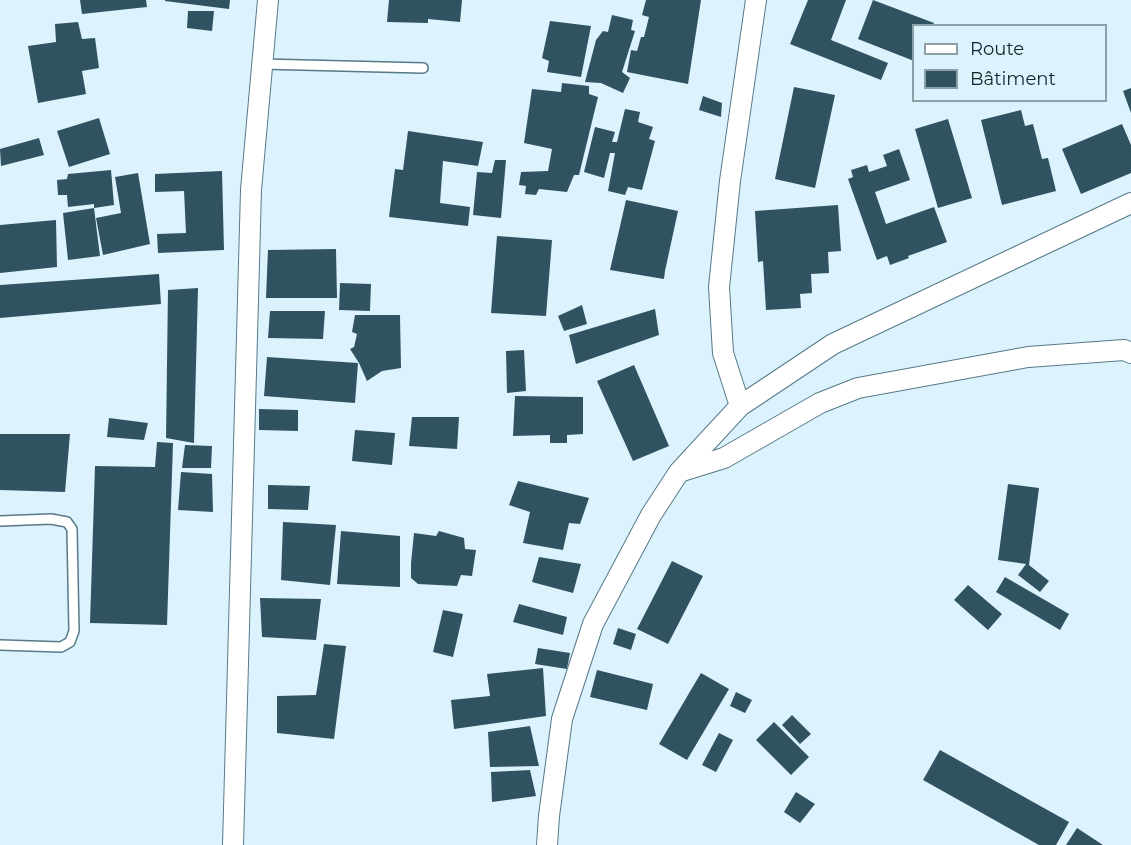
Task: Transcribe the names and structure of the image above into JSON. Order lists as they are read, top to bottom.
{
  "legend": ["Route", "Bâtiment"]
}
